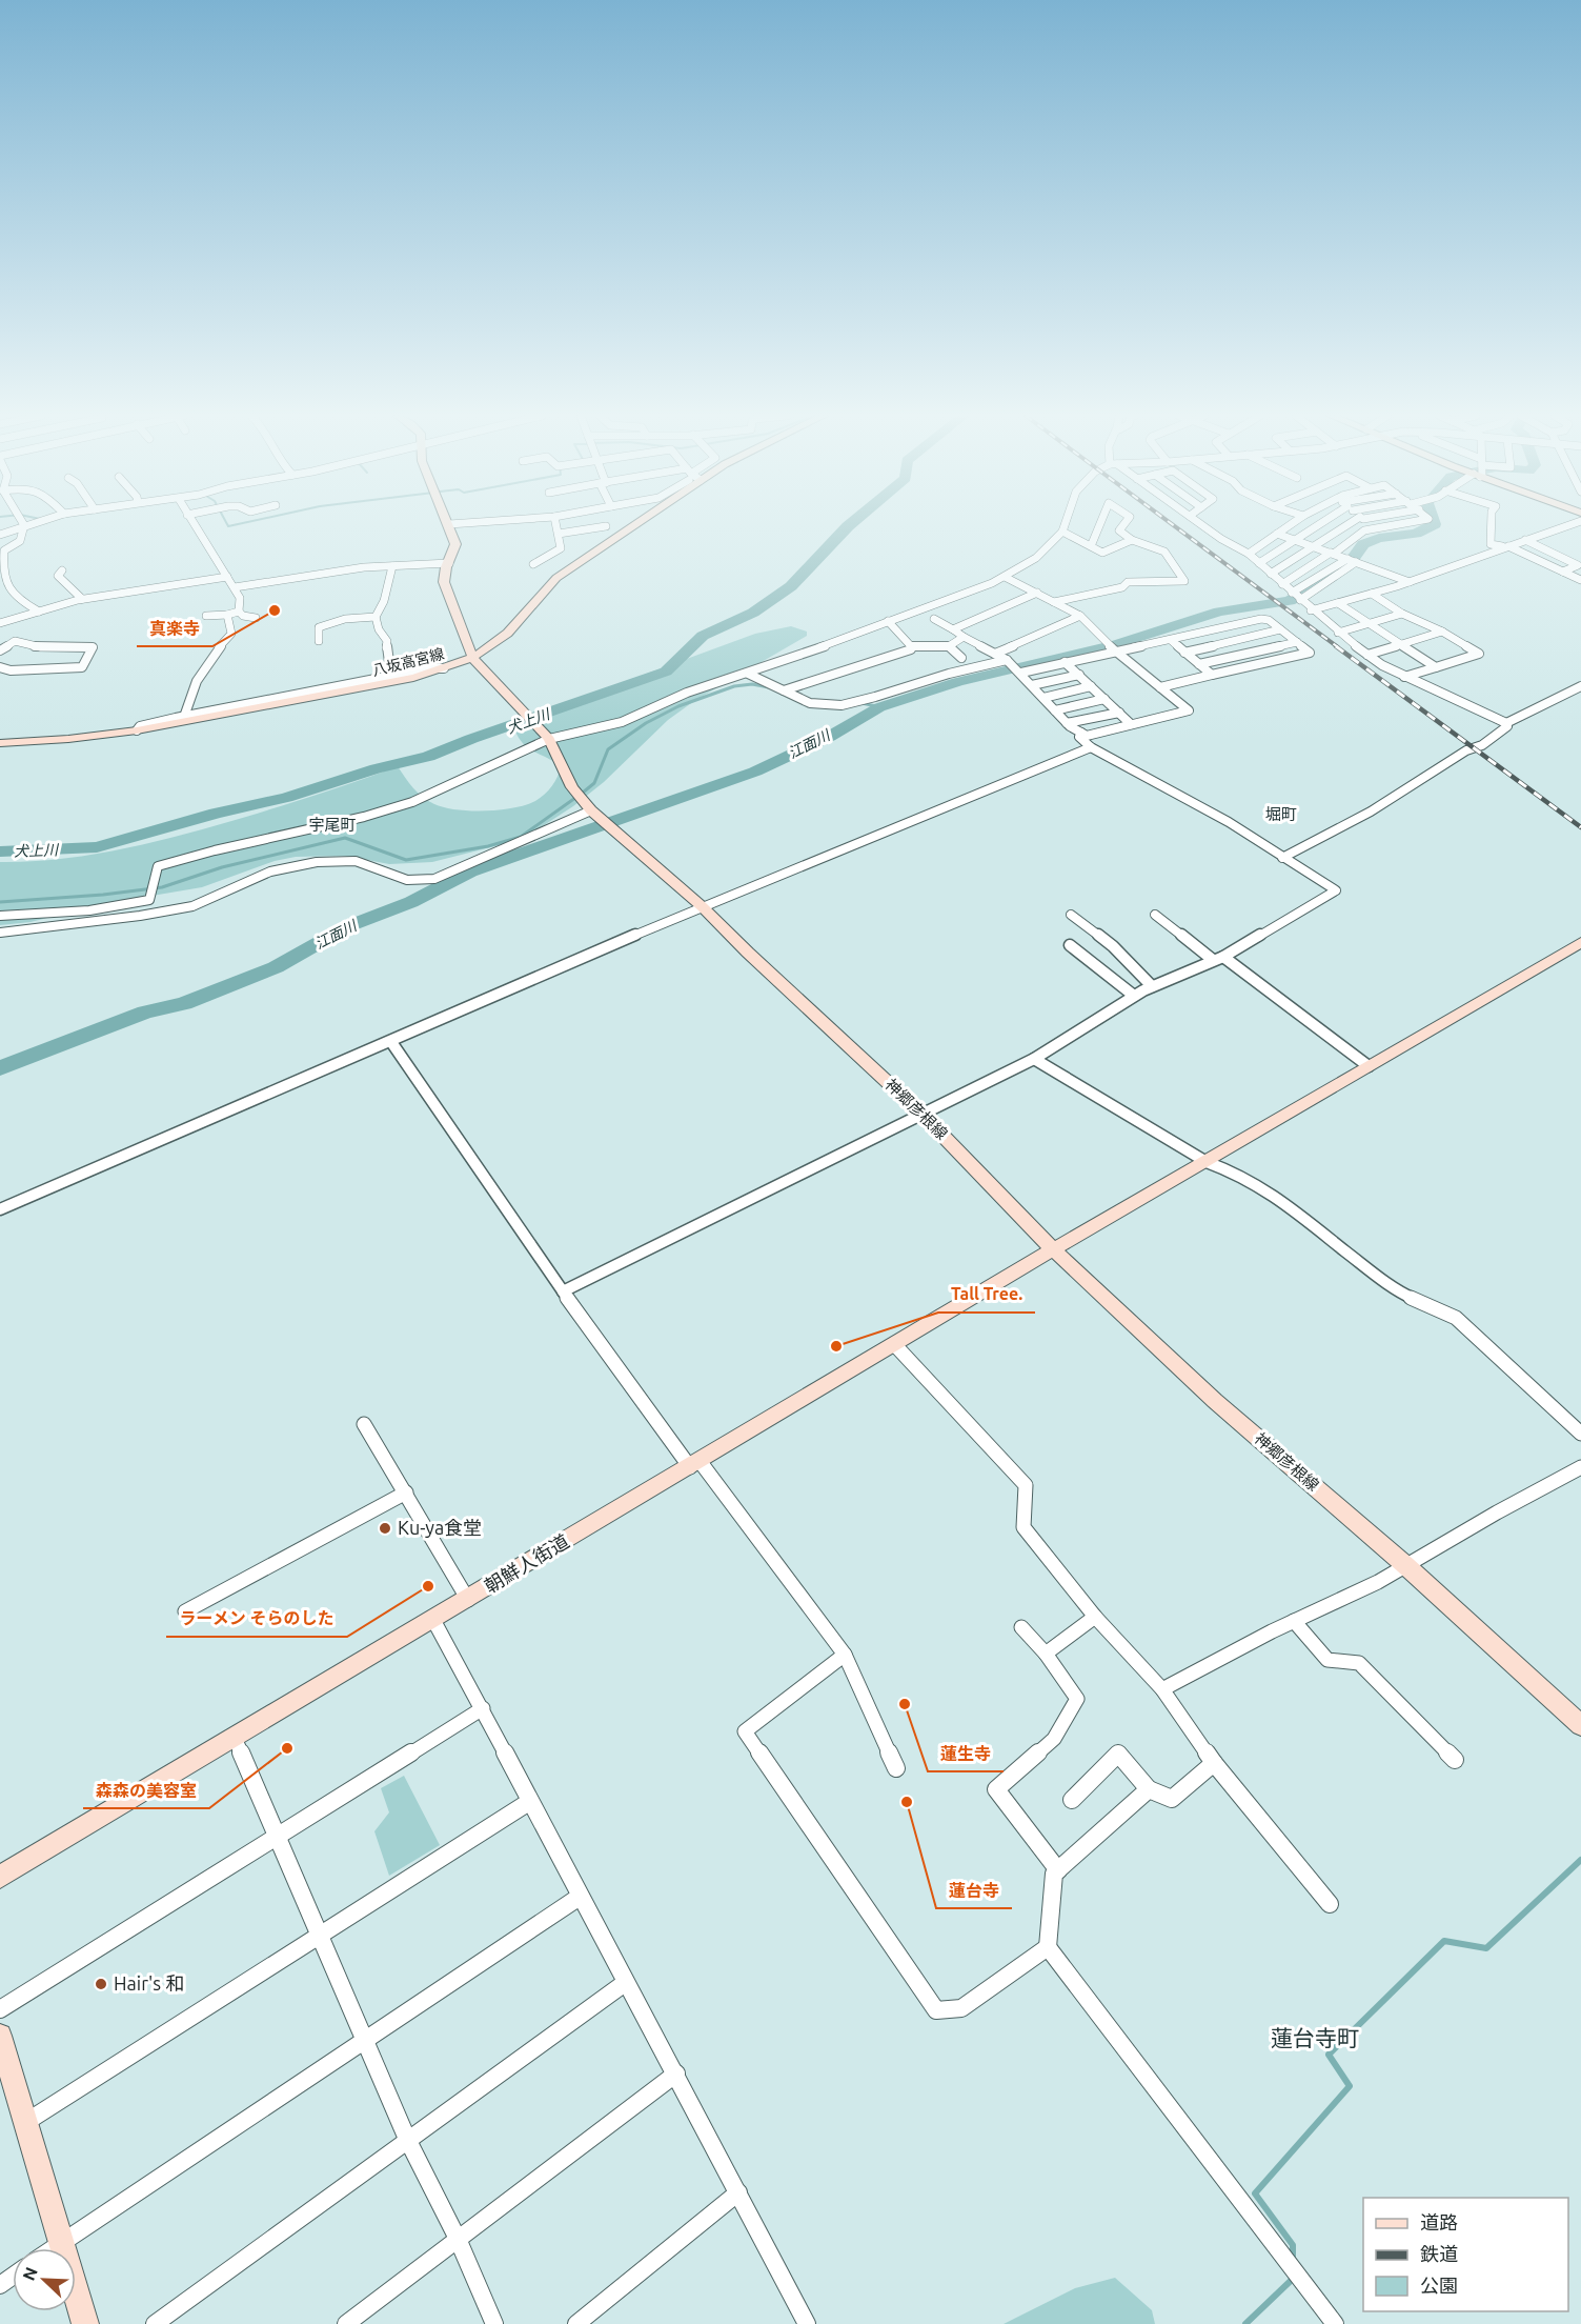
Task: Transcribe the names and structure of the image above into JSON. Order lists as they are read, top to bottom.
{
  "streets": {
    "main road": ["八坂高宮線", "神郷彦根線", "朝鮮人街道"]
  },
  "crossings": [
    ["八坂高宮線", "神郷彦根線"],
    ["神郷彦根線", "朝鮮人街道"]
  ],
  "districts": ["堀町", "宇尾町", "蓮台寺町"],
  "water": ["犬上川", "江面川"],
  "places": [
    "真楽寺",
    "Tall Tree.",
    "Ku-ya食堂",
    "ラーメン そらのした",
    "蓮生寺",
    "森森の美容室",
    "蓮台寺",
    "Hair's 和"
  ],
  "legend": ["道路", "鉄道", "公園"],
  "north": "top left"
}
